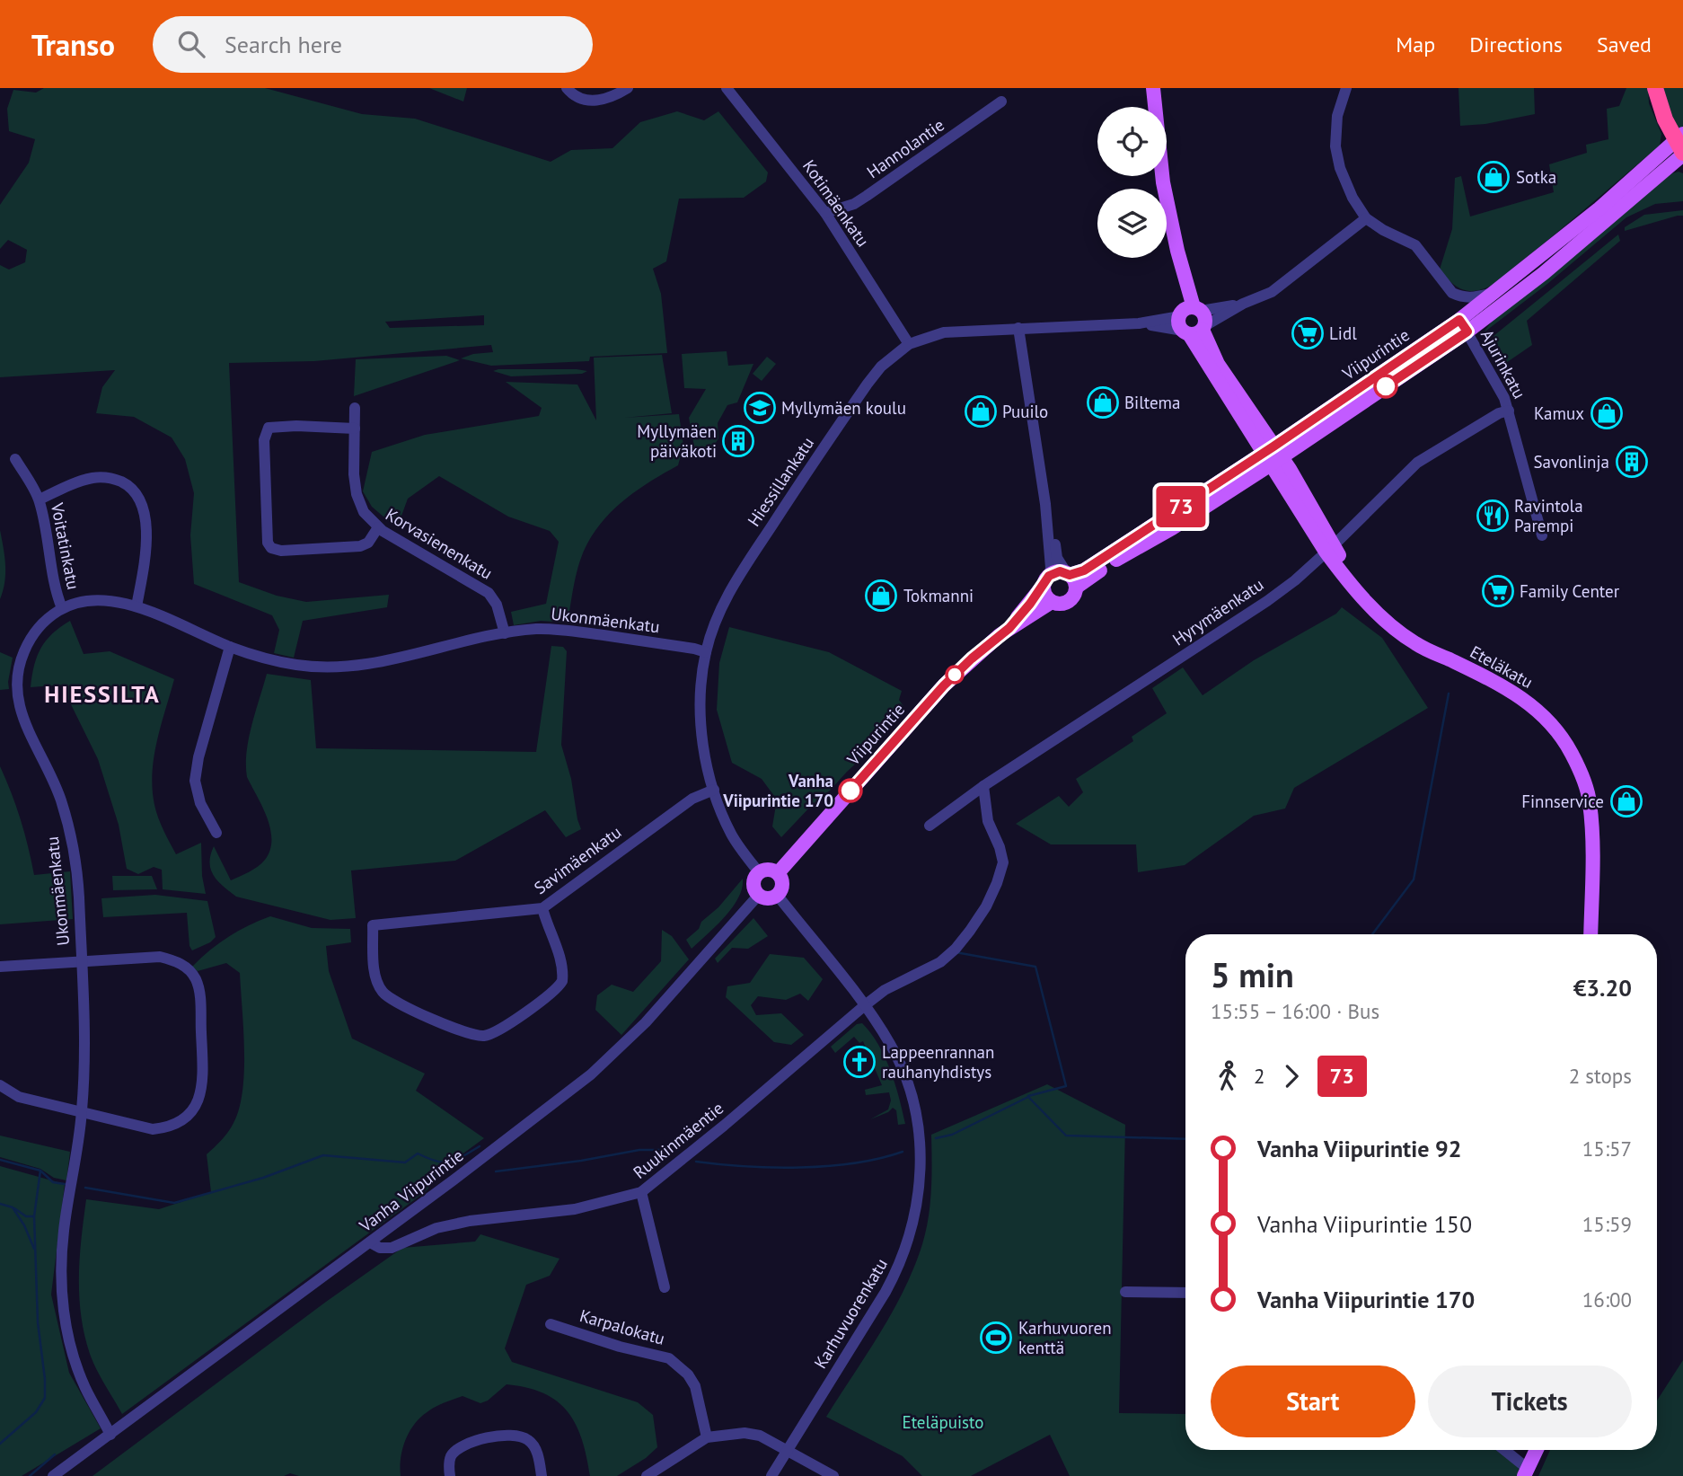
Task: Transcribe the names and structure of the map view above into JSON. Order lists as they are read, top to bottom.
{
  "streets": {
    "main road": ["Viipurintie", "Eteläkatu"],
    "street": [
      "Hannolantie",
      "Kotimäenkatu",
      "Ajurinkatu",
      "Hiessillankatu",
      "Korvasienenkatu",
      "Voitatinkatu",
      "Hyrymäenkatu",
      "Ukonmäenkatu",
      "Savimäenkatu",
      "Ruukinmäentie",
      "Vanha Viipurintie",
      "Karhuvuorenkatu",
      "Karpalokatu"
    ]
  },
  "crossings": [
    ["Hannolantie", "Kotimäenkatu"],
    ["Kotimäenkatu", "Hiessillankatu"],
    ["Viipurintie", "Ajurinkatu"],
    ["Viipurintie", "Hiessillankatu"],
    ["Viipurintie", "Eteläkatu"],
    ["Viipurintie", "Vanha Viipurintie"],
    ["Viipurintie", "Karhuvuorenkatu"],
    ["Ajurinkatu", "Hyrymäenkatu"],
    ["Hiessillankatu", "Ukonmäenkatu"],
    ["Hiessillankatu", "Eteläkatu"],
    ["Hiessillankatu", "Savimäenkatu"],
    ["Hiessillankatu", "Vanha Viipurintie"],
    ["Hiessillankatu", "Karhuvuorenkatu"],
    ["Korvasienenkatu", "Ukonmäenkatu"],
    ["Voitatinkatu", "Ukonmäenkatu"],
    ["Hyrymäenkatu", "Eteläkatu"],
    ["Hyrymäenkatu", "Ruukinmäentie"],
    ["Ukonmäenkatu", "Vanha Viipurintie"],
    ["Ruukinmäentie", "Vanha Viipurintie"],
    ["Ruukinmäentie", "Karhuvuorenkatu"],
    ["Vanha Viipurintie", "Karhuvuorenkatu"]
  ],
  "districts": ["HIESSILTA"],
  "parks": ["Eteläpuisto"],
  "places": {
    "shop": [
      "Sotka",
      "Biltema",
      "Puuilo",
      "Kamux",
      "Tokmanni",
      "Finnservice"
    ],
    "supermarket": ["Lidl", "Family Center"],
    "school or university": ["Myllymäen koulu"],
    "building": ["Myllymäen päiväkoti", "Savonlinja"],
    "restaurant": ["Ravintola Parempi"],
    "other": ["Vanha Viipurintie 170"],
    "church": ["Lappeenrannan rauhanyhdistys"],
    "sports": ["Karhuvuoren kenttä"]
  },
  "lines": ["bus line 73"],
  "page": {
    "header": "Transo",
    "search": "Search here",
    "nav": ["Map", "Directions", "Saved"],
    "on_map": "73",
    "heading": ["5 min", "15:55 – 16:00 · Bus", "€3.20"],
    "legs": ["2", "73", "2 stops"],
    "list": [
      {
        "name": "Vanha Viipurintie 92",
        "value": "15:57"
      },
      {
        "name": "Vanha Viipurintie 150",
        "value": "15:59"
      },
      {
        "name": "Vanha Viipurintie 170",
        "value": "16:00"
      }
    ],
    "buttons": ["Start", "Tickets"]
  }
}
